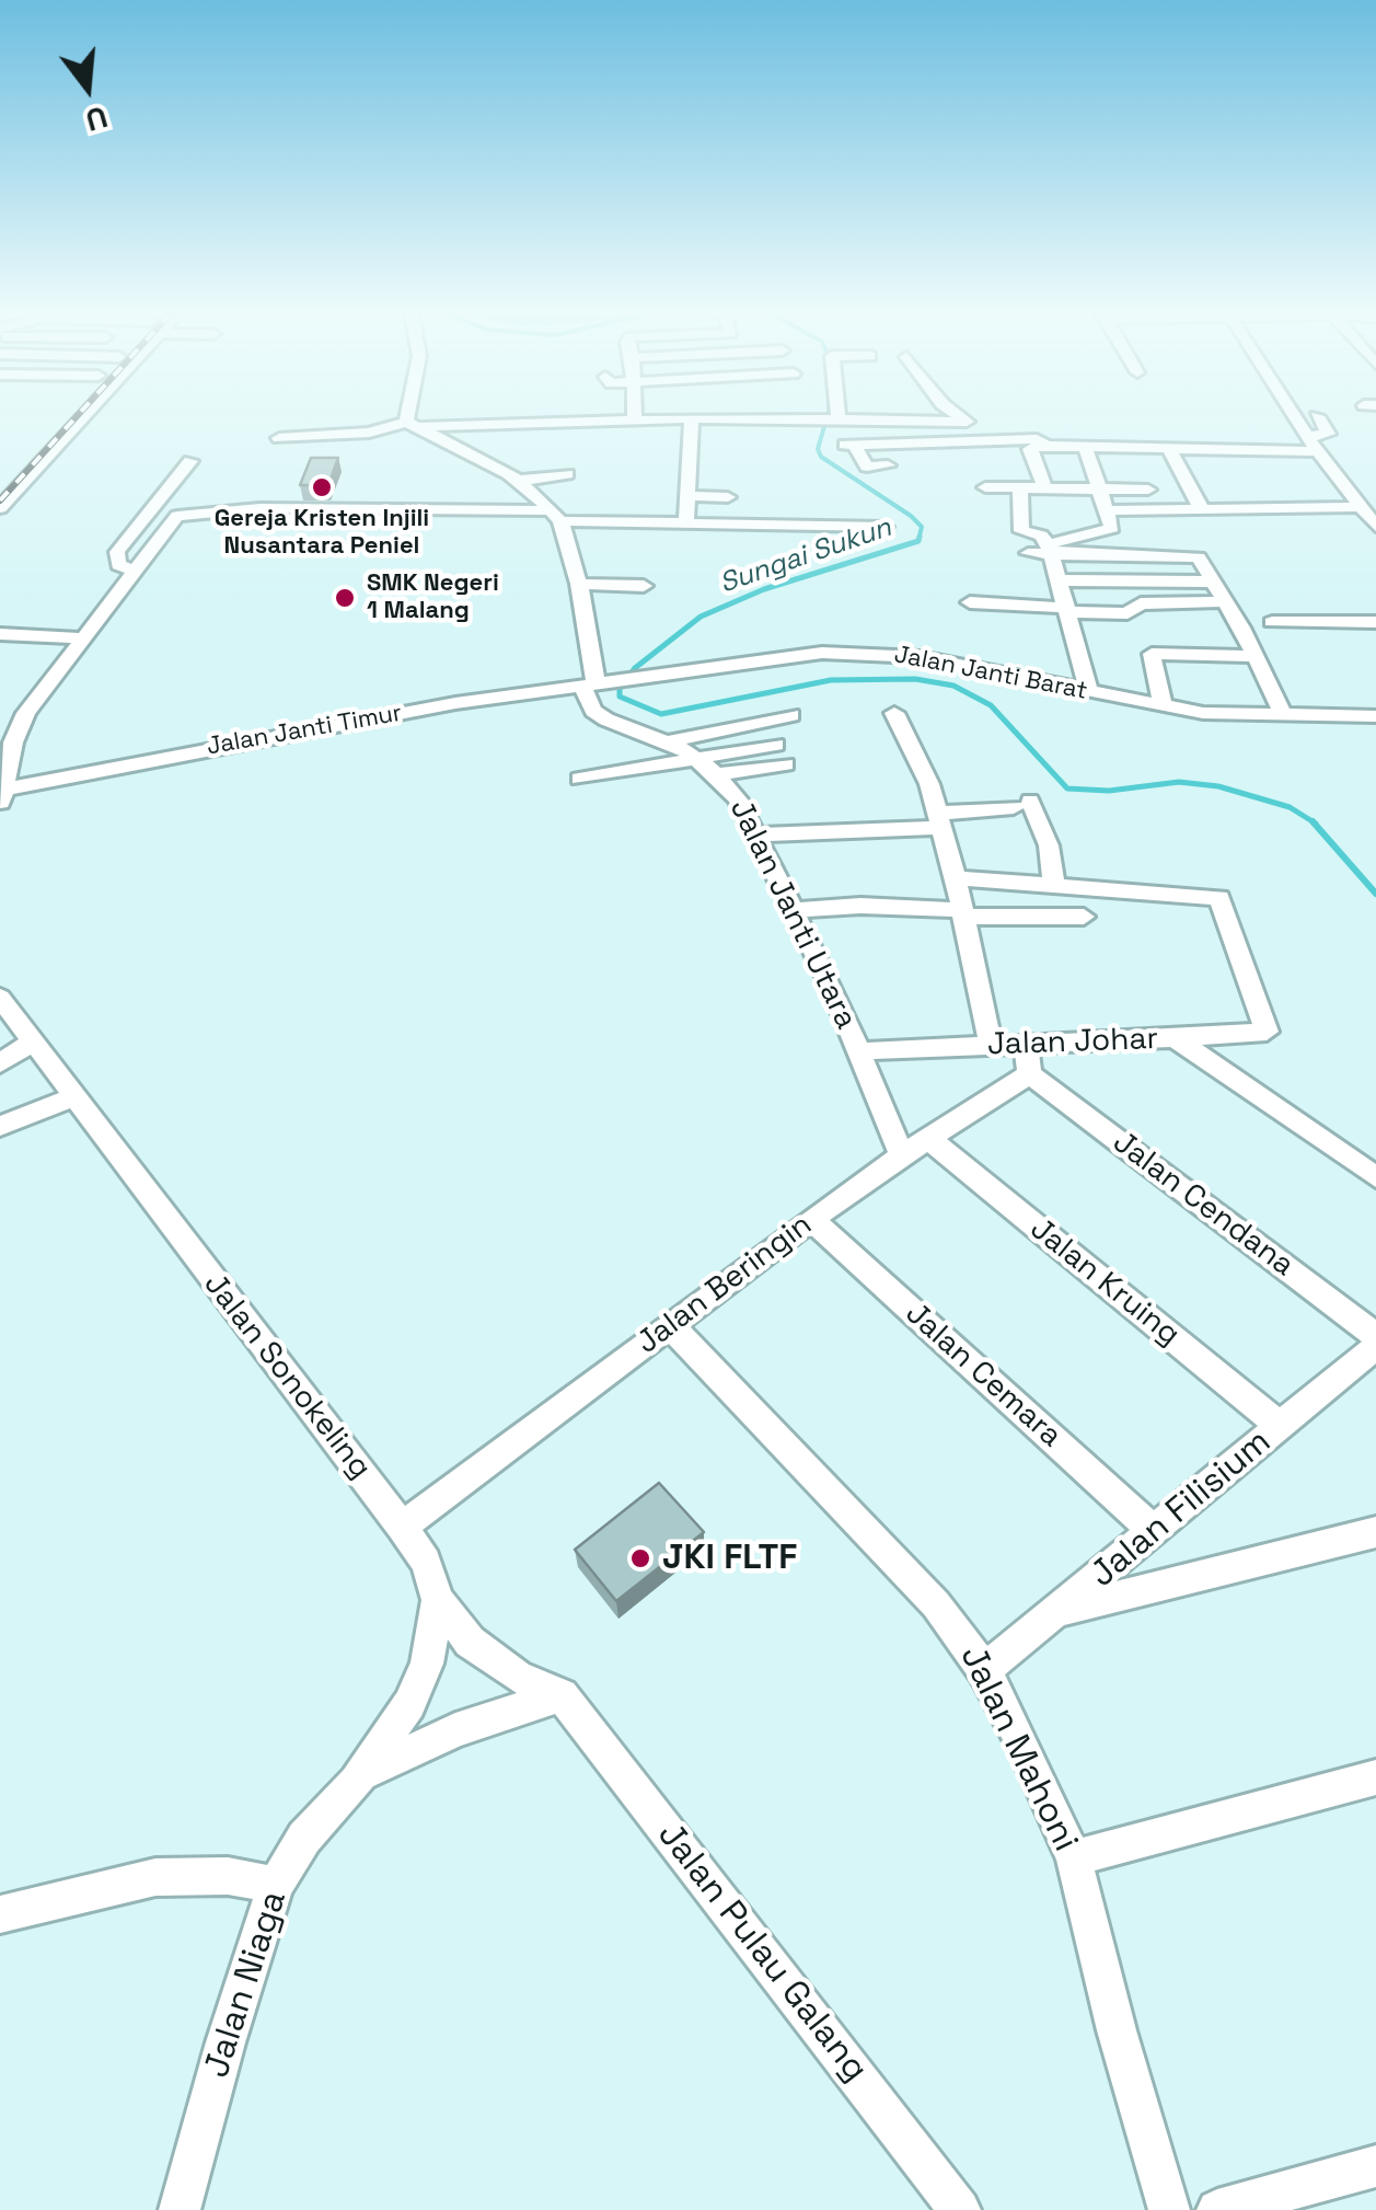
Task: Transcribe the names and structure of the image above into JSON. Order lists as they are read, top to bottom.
{
  "streets": {
    "street": [
      "Jalan Janti Barat",
      "Jalan Janti Timur",
      "Jalan Janti Utara",
      "Jalan Johar",
      "Jalan Cendana",
      "Jalan Kruing",
      "Jalan Beringin",
      "Jalan Cemara",
      "Jalan Sonokeling",
      "Jalan Filisium",
      "Jalan Mahoni",
      "Jalan Pulau Galang",
      "Jalan Niaga"
    ]
  },
  "crossings": [
    ["Jalan Janti Barat", "Jalan Janti Timur"],
    ["Jalan Janti Barat", "Jalan Janti Utara"],
    ["Jalan Janti Timur", "Jalan Janti Utara"],
    ["Jalan Janti Utara", "Jalan Johar"],
    ["Jalan Janti Utara", "Jalan Beringin"],
    ["Jalan Cendana", "Jalan Beringin"],
    ["Jalan Kruing", "Jalan Beringin"],
    ["Jalan Kruing", "Jalan Filisium"],
    ["Jalan Beringin", "Jalan Cemara"],
    ["Jalan Beringin", "Jalan Sonokeling"],
    ["Jalan Beringin", "Jalan Mahoni"],
    ["Jalan Cemara", "Jalan Filisium"],
    ["Jalan Sonokeling", "Jalan Pulau Galang"],
    ["Jalan Filisium", "Jalan Mahoni"]
  ],
  "water": ["Sungai Sukun"],
  "places": ["Gereja Kristen Injili Nusantara Peniel", "SMK Negeri 1 Malang", "JKI FLTF"],
  "north": "bottom"
}
